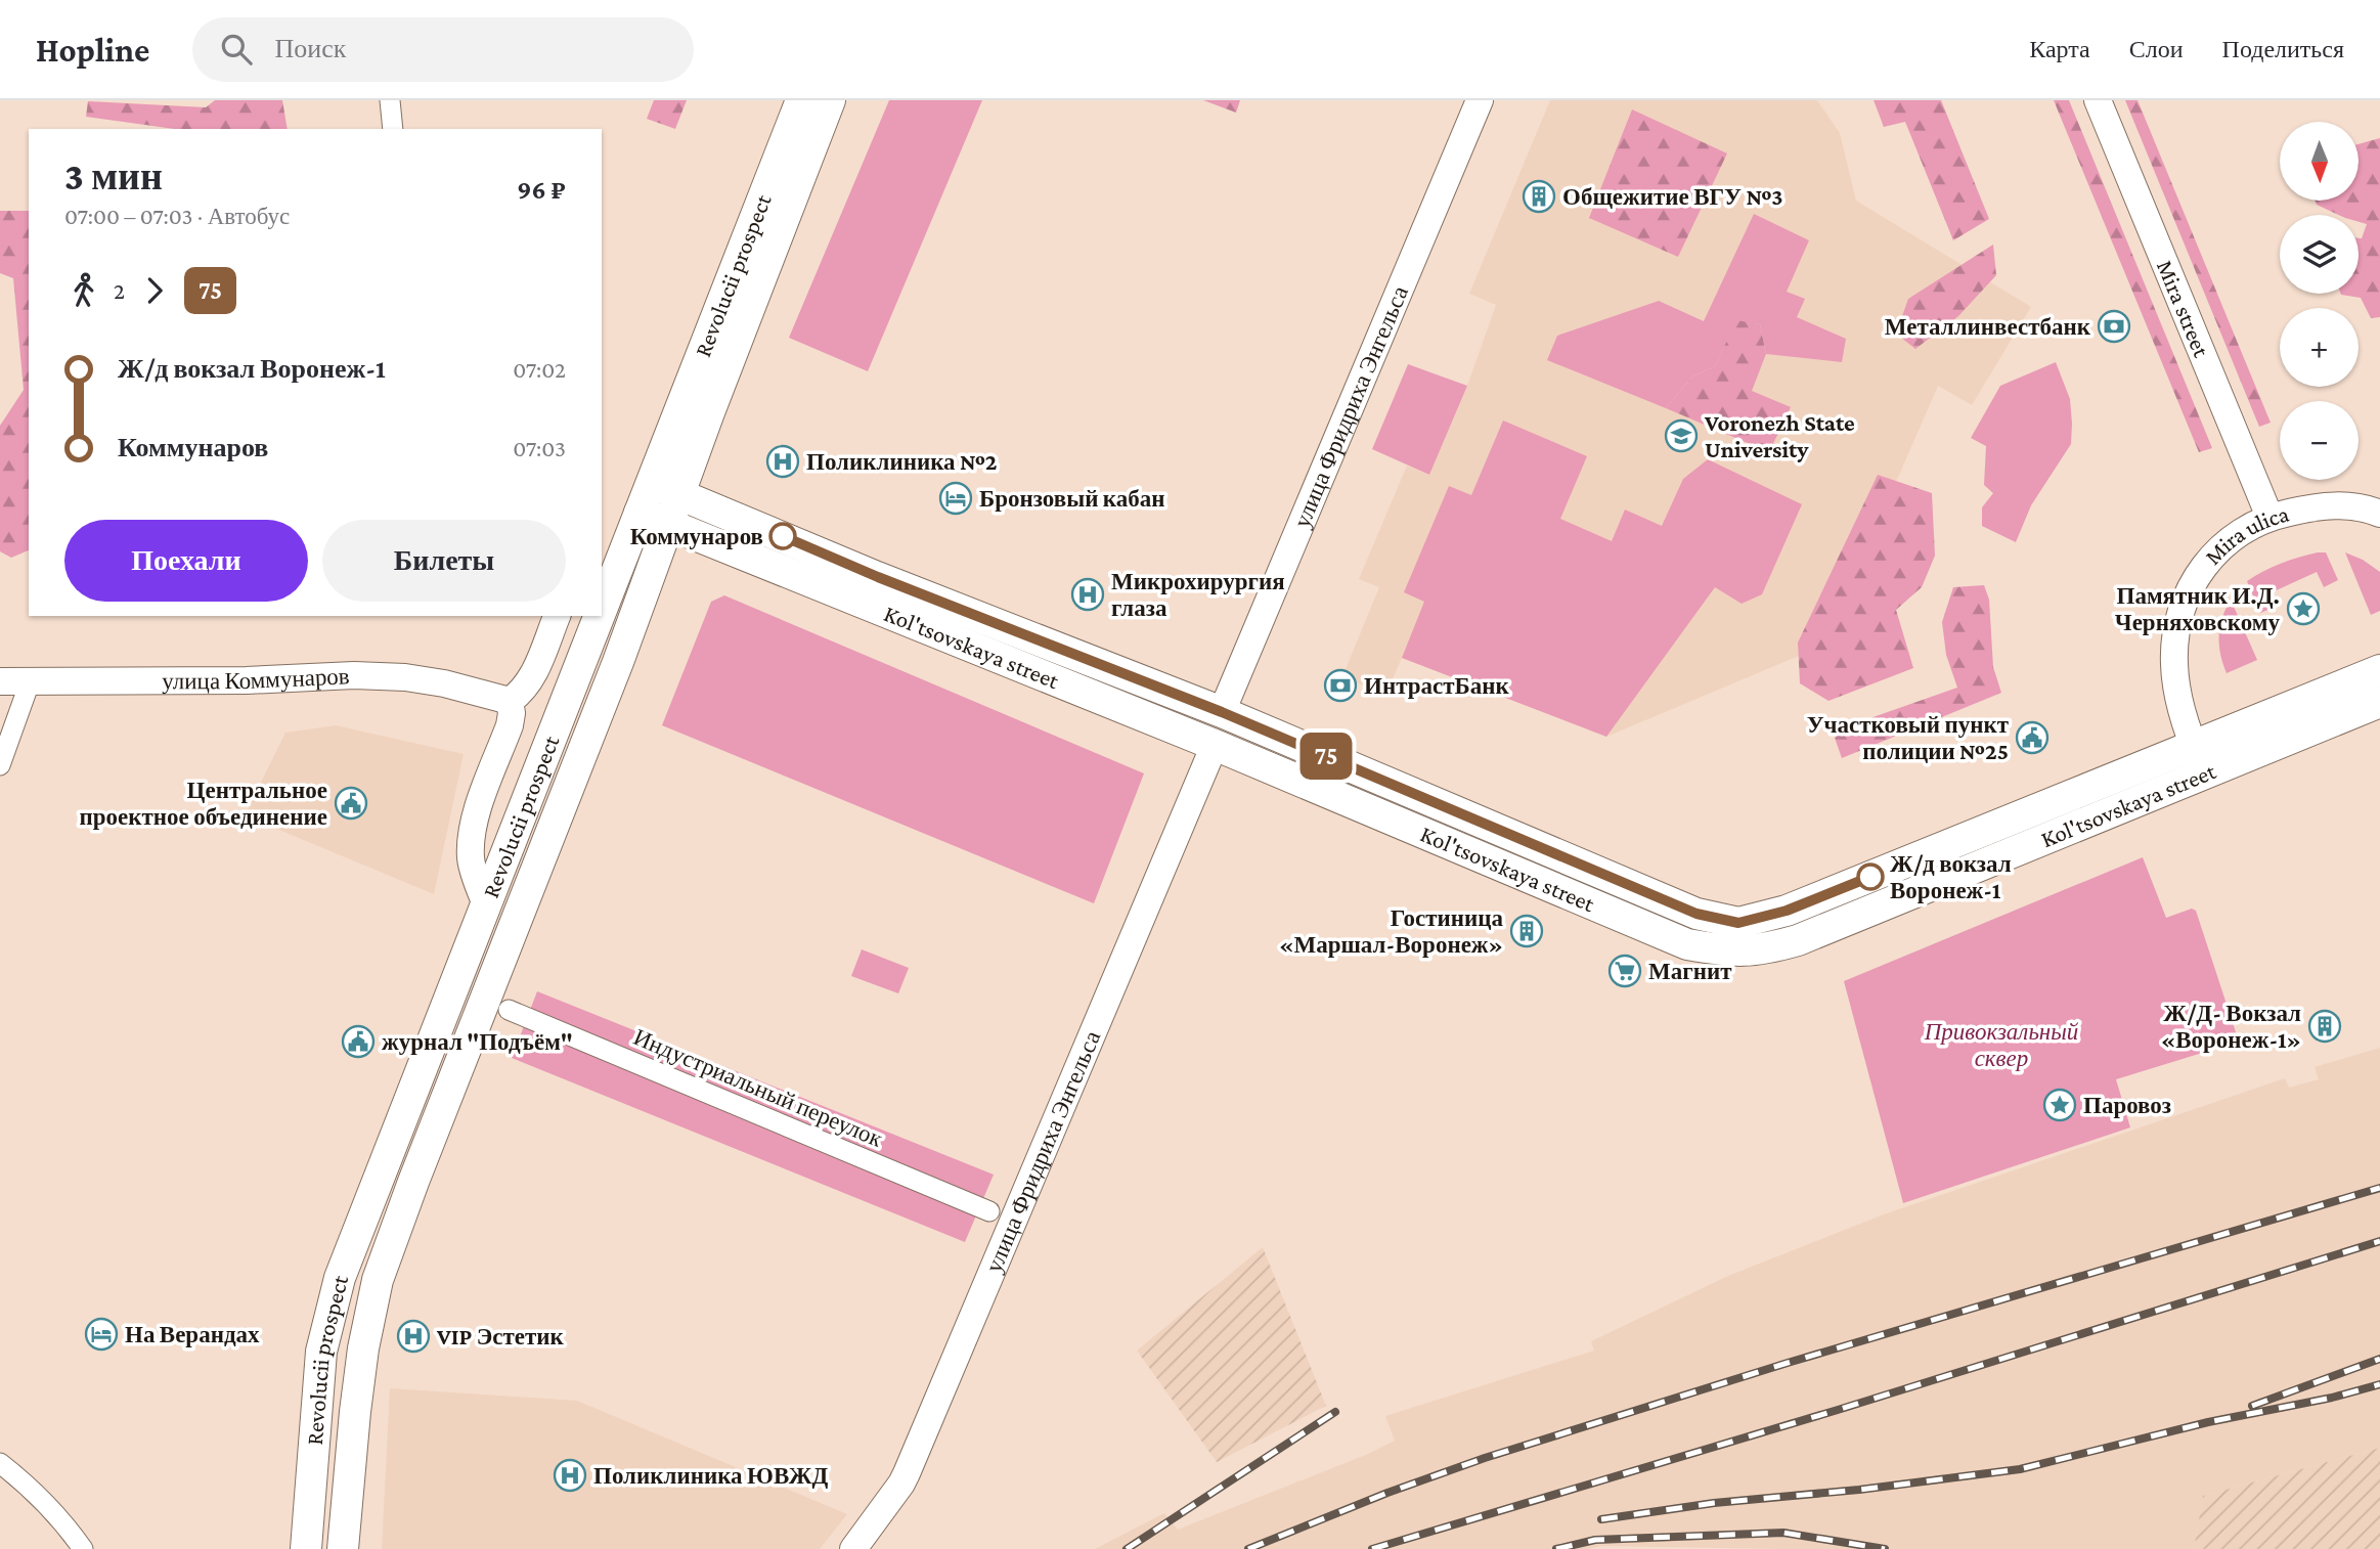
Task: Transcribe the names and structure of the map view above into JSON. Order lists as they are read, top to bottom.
{
  "streets": {
    "main road": ["Revolucii prospect", "Kol'tsovskaya street"],
    "street": [
      "Mira street",
      "улица Фридриха Энгельса",
      "Mira ulica",
      "улица Коммунаров",
      "Индустриальный переулок"
    ]
  },
  "crossings": [
    ["Revolucii prospect", "Kol'tsovskaya street"],
    ["Mira street", "Mira ulica"],
    ["улица Фридриха Энгельса", "Kol'tsovskaya street"],
    ["Mira ulica", "Kol'tsovskaya street"]
  ],
  "parks": ["Привокзальный сквер"],
  "places": {
    "building": ["Общежитие ВГУ №3", "Гостиница «Маршал-Воронеж»", "Ж/Д- Вокзал «Воронеж-1»"],
    "bank": ["Металлинвестбанк", "ИнтрастБанк"],
    "school or university": ["Voronezh State University"],
    "hospital": [
      "Поликлиника №2",
      "Микрохирургия глаза",
      "VIP Эстетик",
      "Поликлиника ЮВЖД"
    ],
    "hotel": ["Бронзовый кабан", "На Верандах"],
    "other": ["Коммунаров", "Ж/д вокзал Воронеж-1"],
    "place": ["Памятник И.Д. Черняховскому", "Паровоз"],
    "public building": ["Участковый пункт полиции №25", "Центральное проектное объединение", "журнал \"Подъём\""],
    "supermarket": ["Магнит"]
  },
  "lines": ["bus line 75"],
  "north": "bottom",
  "page": {
    "header": "Hopline",
    "search": "Поиск",
    "nav": ["Карта", "Слои", "Поделиться"],
    "on_map": "75",
    "map_buttons": ["+", "−"],
    "heading": ["3 мин", "07:00 – 07:03 · Автобус", "96 ₽"],
    "legs": ["2", "75"],
    "list": [
      {
        "name": "Ж/д вокзал Воронеж-1",
        "value": "07:02"
      },
      {
        "name": "Коммунаров",
        "value": "07:03"
      }
    ],
    "buttons": ["Поехали", "Билеты"]
  }
}
